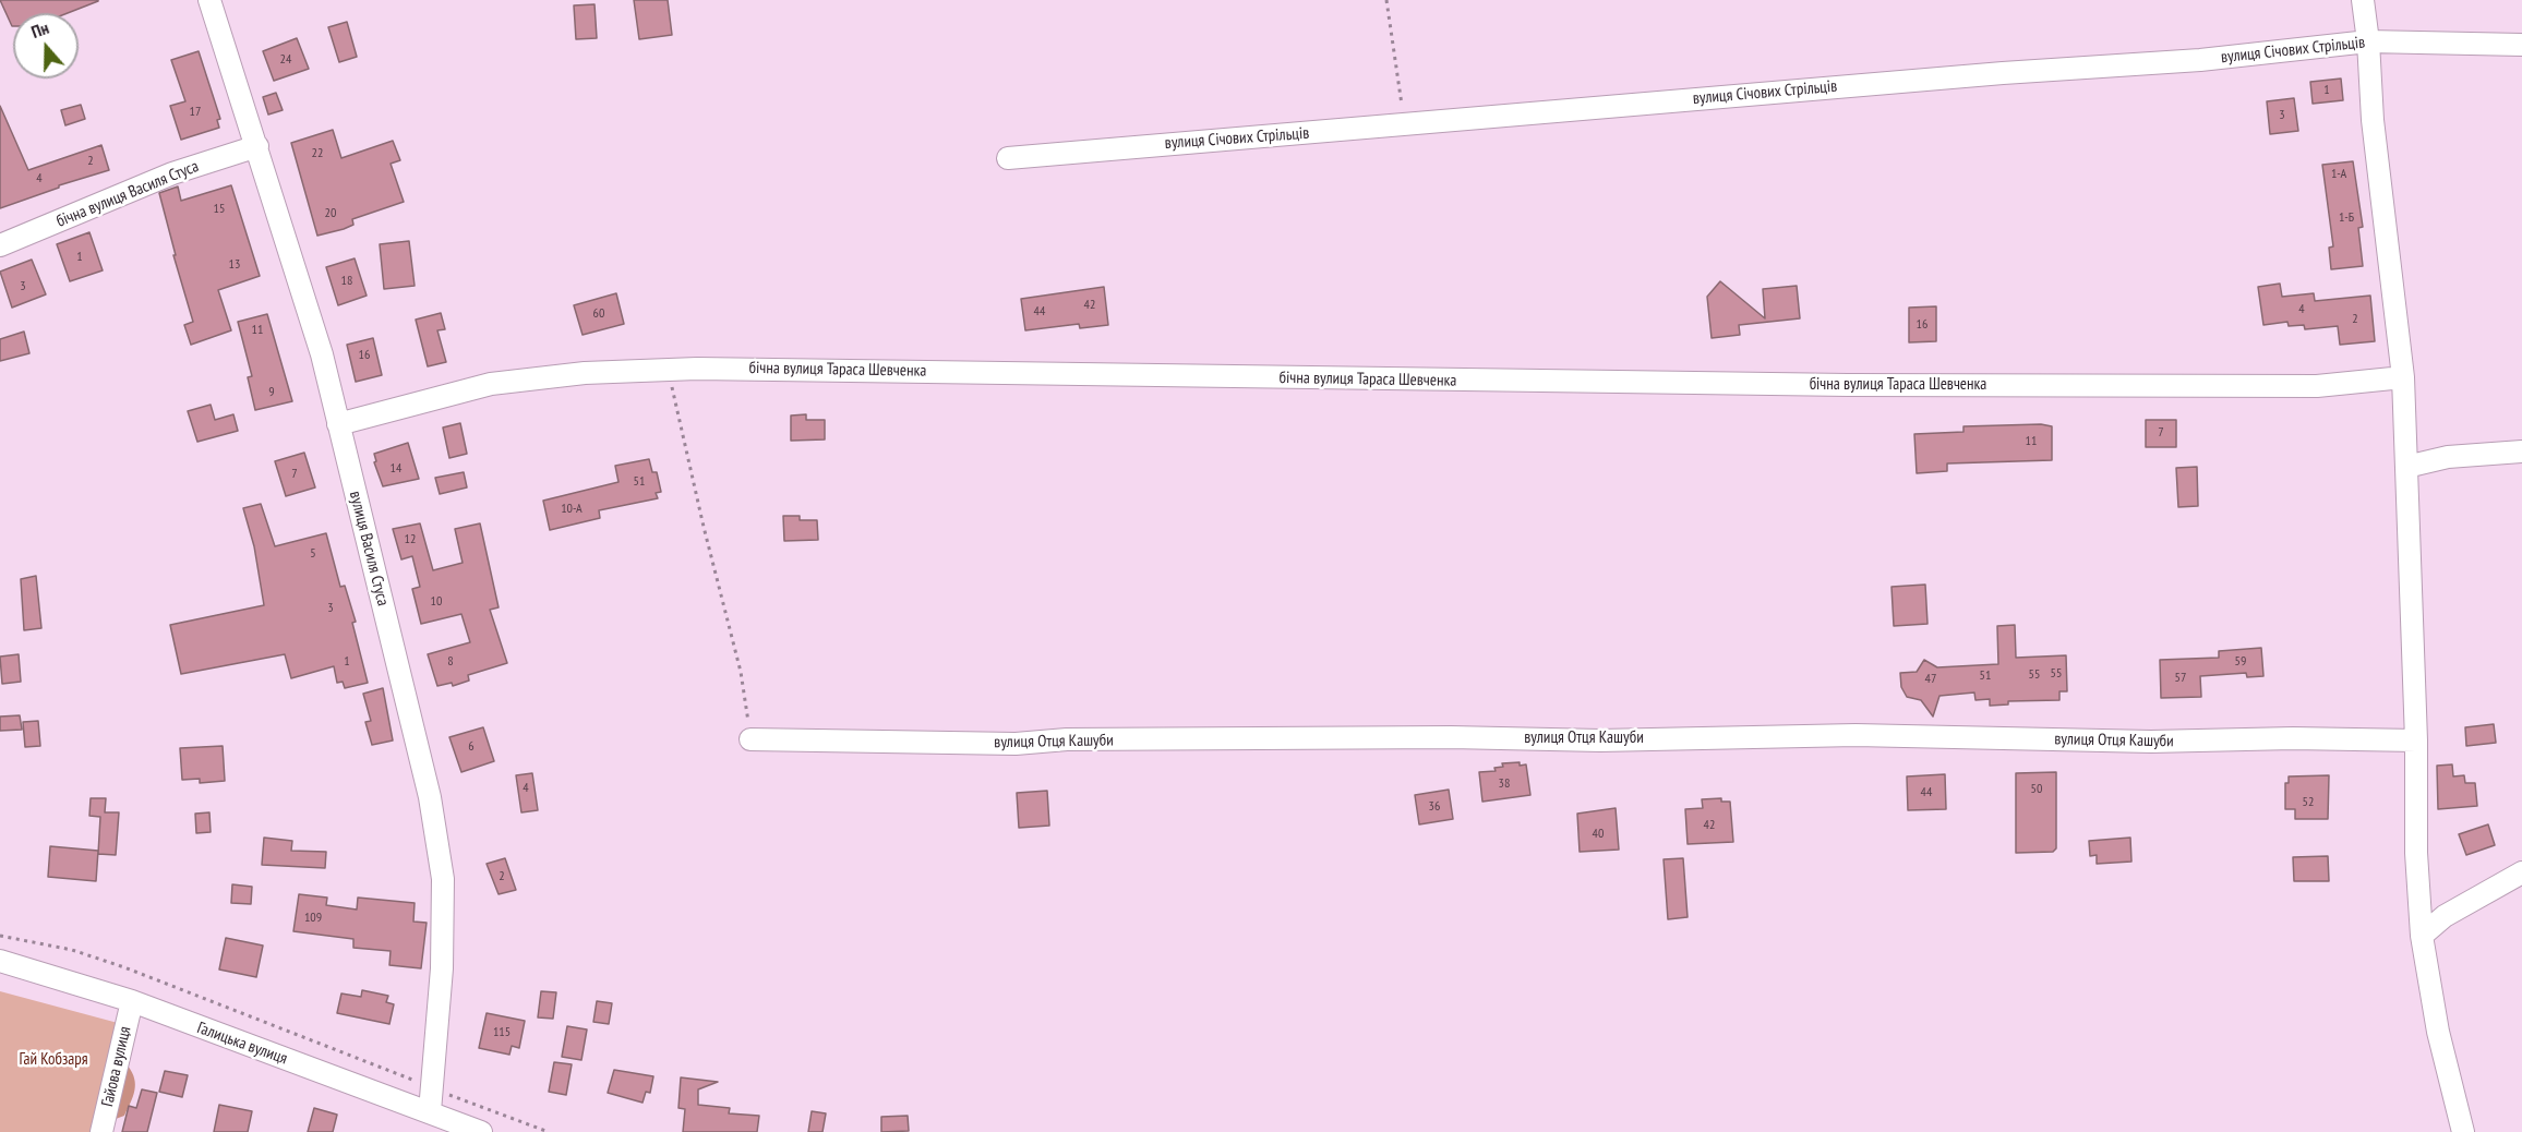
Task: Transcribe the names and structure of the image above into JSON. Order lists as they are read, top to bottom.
{
  "streets": {
    "street": [
      "вулиця Січових Стрільців",
      "бічна вулиця Василя Стуса",
      "бічна вулиця Тараса Шевченка",
      "вулиця Василя Стуса",
      "вулиця Отця Кашуби",
      "Галицька вулиця",
      "Гайова вулиця"
    ]
  },
  "crossings": [
    ["бічна вулиця Василя Стуса", "вулиця Василя Стуса"],
    ["бічна вулиця Тараса Шевченка", "вулиця Василя Стуса"],
    ["вулиця Василя Стуса", "Галицька вулиця"],
    ["Галицька вулиця", "Гайова вулиця"]
  ],
  "parks": ["Гай Кобзаря"],
  "house_numbers": [
    "24",
    "1",
    "17",
    "3",
    "22",
    "2",
    "1-А",
    "4",
    "15",
    "20",
    "1-Б",
    "1",
    "13",
    "18",
    "3",
    "42",
    "4",
    "44",
    "60",
    "2",
    "16",
    "11",
    "16",
    "9",
    "7",
    "11",
    "14",
    "7",
    "51",
    "10-А",
    "12",
    "5",
    "10",
    "3",
    "1",
    "8",
    "59",
    "55",
    "55",
    "51",
    "57",
    "47",
    "6",
    "38",
    "4",
    "50",
    "44",
    "52",
    "36",
    "42",
    "40",
    "2",
    "109",
    "115"
  ],
  "north": "top"
}
